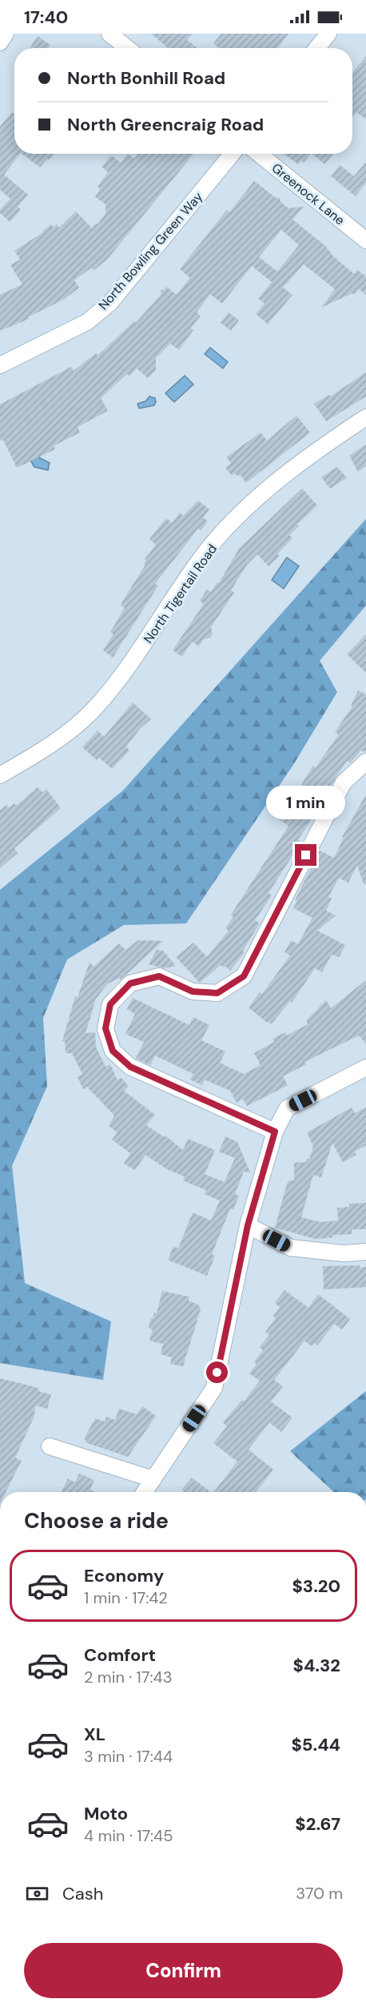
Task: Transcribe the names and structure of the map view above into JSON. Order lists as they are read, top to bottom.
{
  "streets": {
    "street": ["Greenock Lane", "North Bowling Green Way", "North Tigertail Road"]
  },
  "page": {
    "status": "17:40",
    "banner": ["North Bonhill Road", "North Greencraig Road"],
    "bubble": "1 min",
    "heading": "Choose a ride",
    "list": [
      {
        "name": "Economy",
        "note": "1 min · 17:42",
        "value": "$3.20"
      },
      {
        "name": "Comfort",
        "note": "2 min · 17:43",
        "value": "$4.32"
      },
      {
        "name": "XL",
        "note": "3 min · 17:44",
        "value": "$5.44"
      },
      {
        "name": "Moto",
        "note": "4 min · 17:45",
        "value": "$2.67"
      }
    ],
    "pay": ["Cash", "370 m"],
    "buttons": "Confirm"
  }
}
